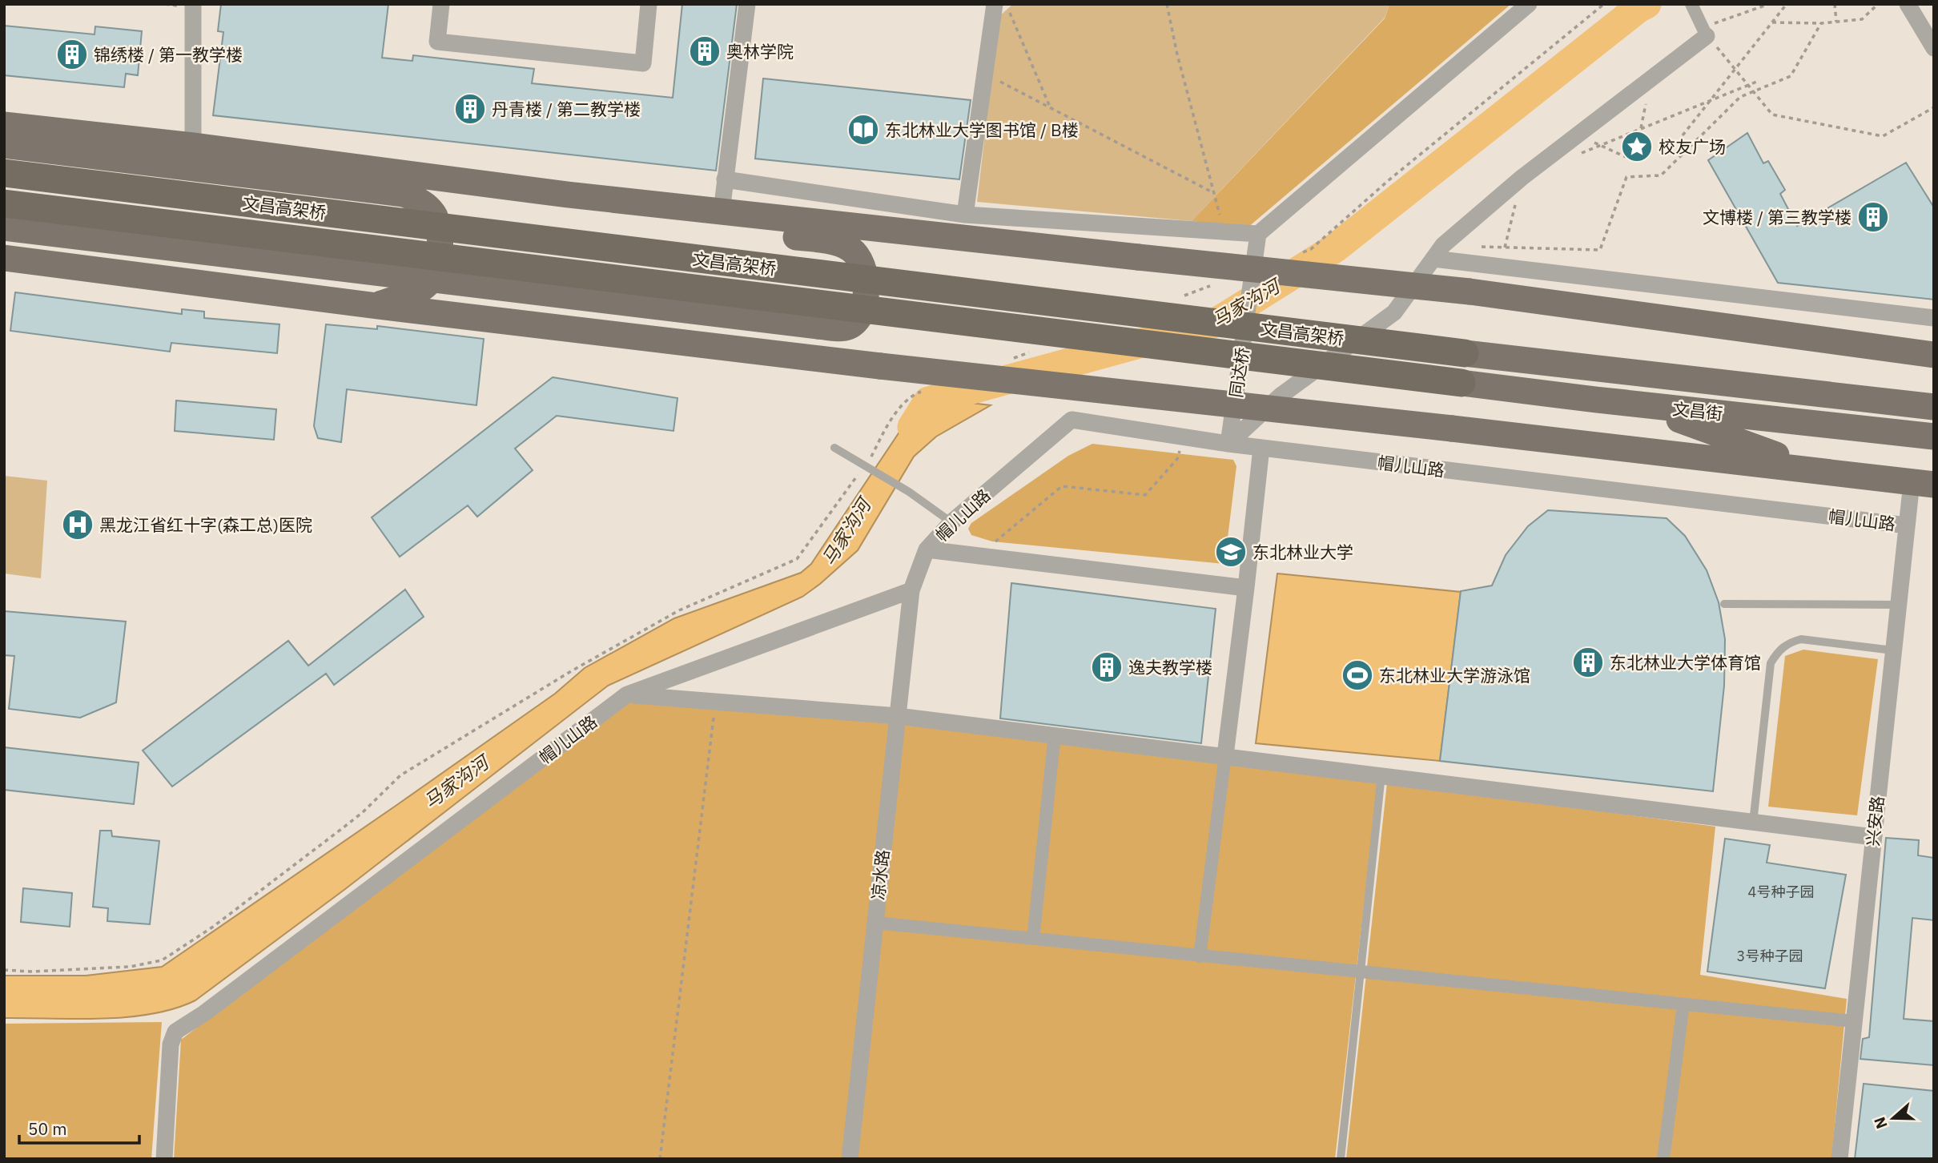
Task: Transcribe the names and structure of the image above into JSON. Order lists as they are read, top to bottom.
{
  "streets": {
    "highway": ["文昌高架桥"],
    "main road": ["文昌街"],
    "street": [
      "同达桥",
      "帽儿山路",
      "兴安路",
      "凉水路"
    ]
  },
  "crossings": [
    ["文昌高架桥", "文昌街"],
    ["同达桥", "帽儿山路"],
    ["帽儿山路", "兴安路"],
    ["帽儿山路", "凉水路"]
  ],
  "water": ["马家沟河"],
  "places": {
    "building": [
      "奥林学院",
      "锦绣楼 / 第一教学楼",
      "丹青楼 / 第二教学楼",
      "文博楼 / 第三教学楼",
      "东北林业大学体育馆",
      "逸夫教学楼"
    ],
    "library": ["东北林业大学图书馆 / B楼"],
    "place": ["校友广场"],
    "hospital": ["黑龙江省红十字(森工总)医院"],
    "school or university": ["东北林业大学"],
    "sports": ["东北林业大学游泳馆"]
  },
  "house_numbers": ["4号种子园", "3号种子园"],
  "scale_bar": "50 m",
  "north": "left"
}
